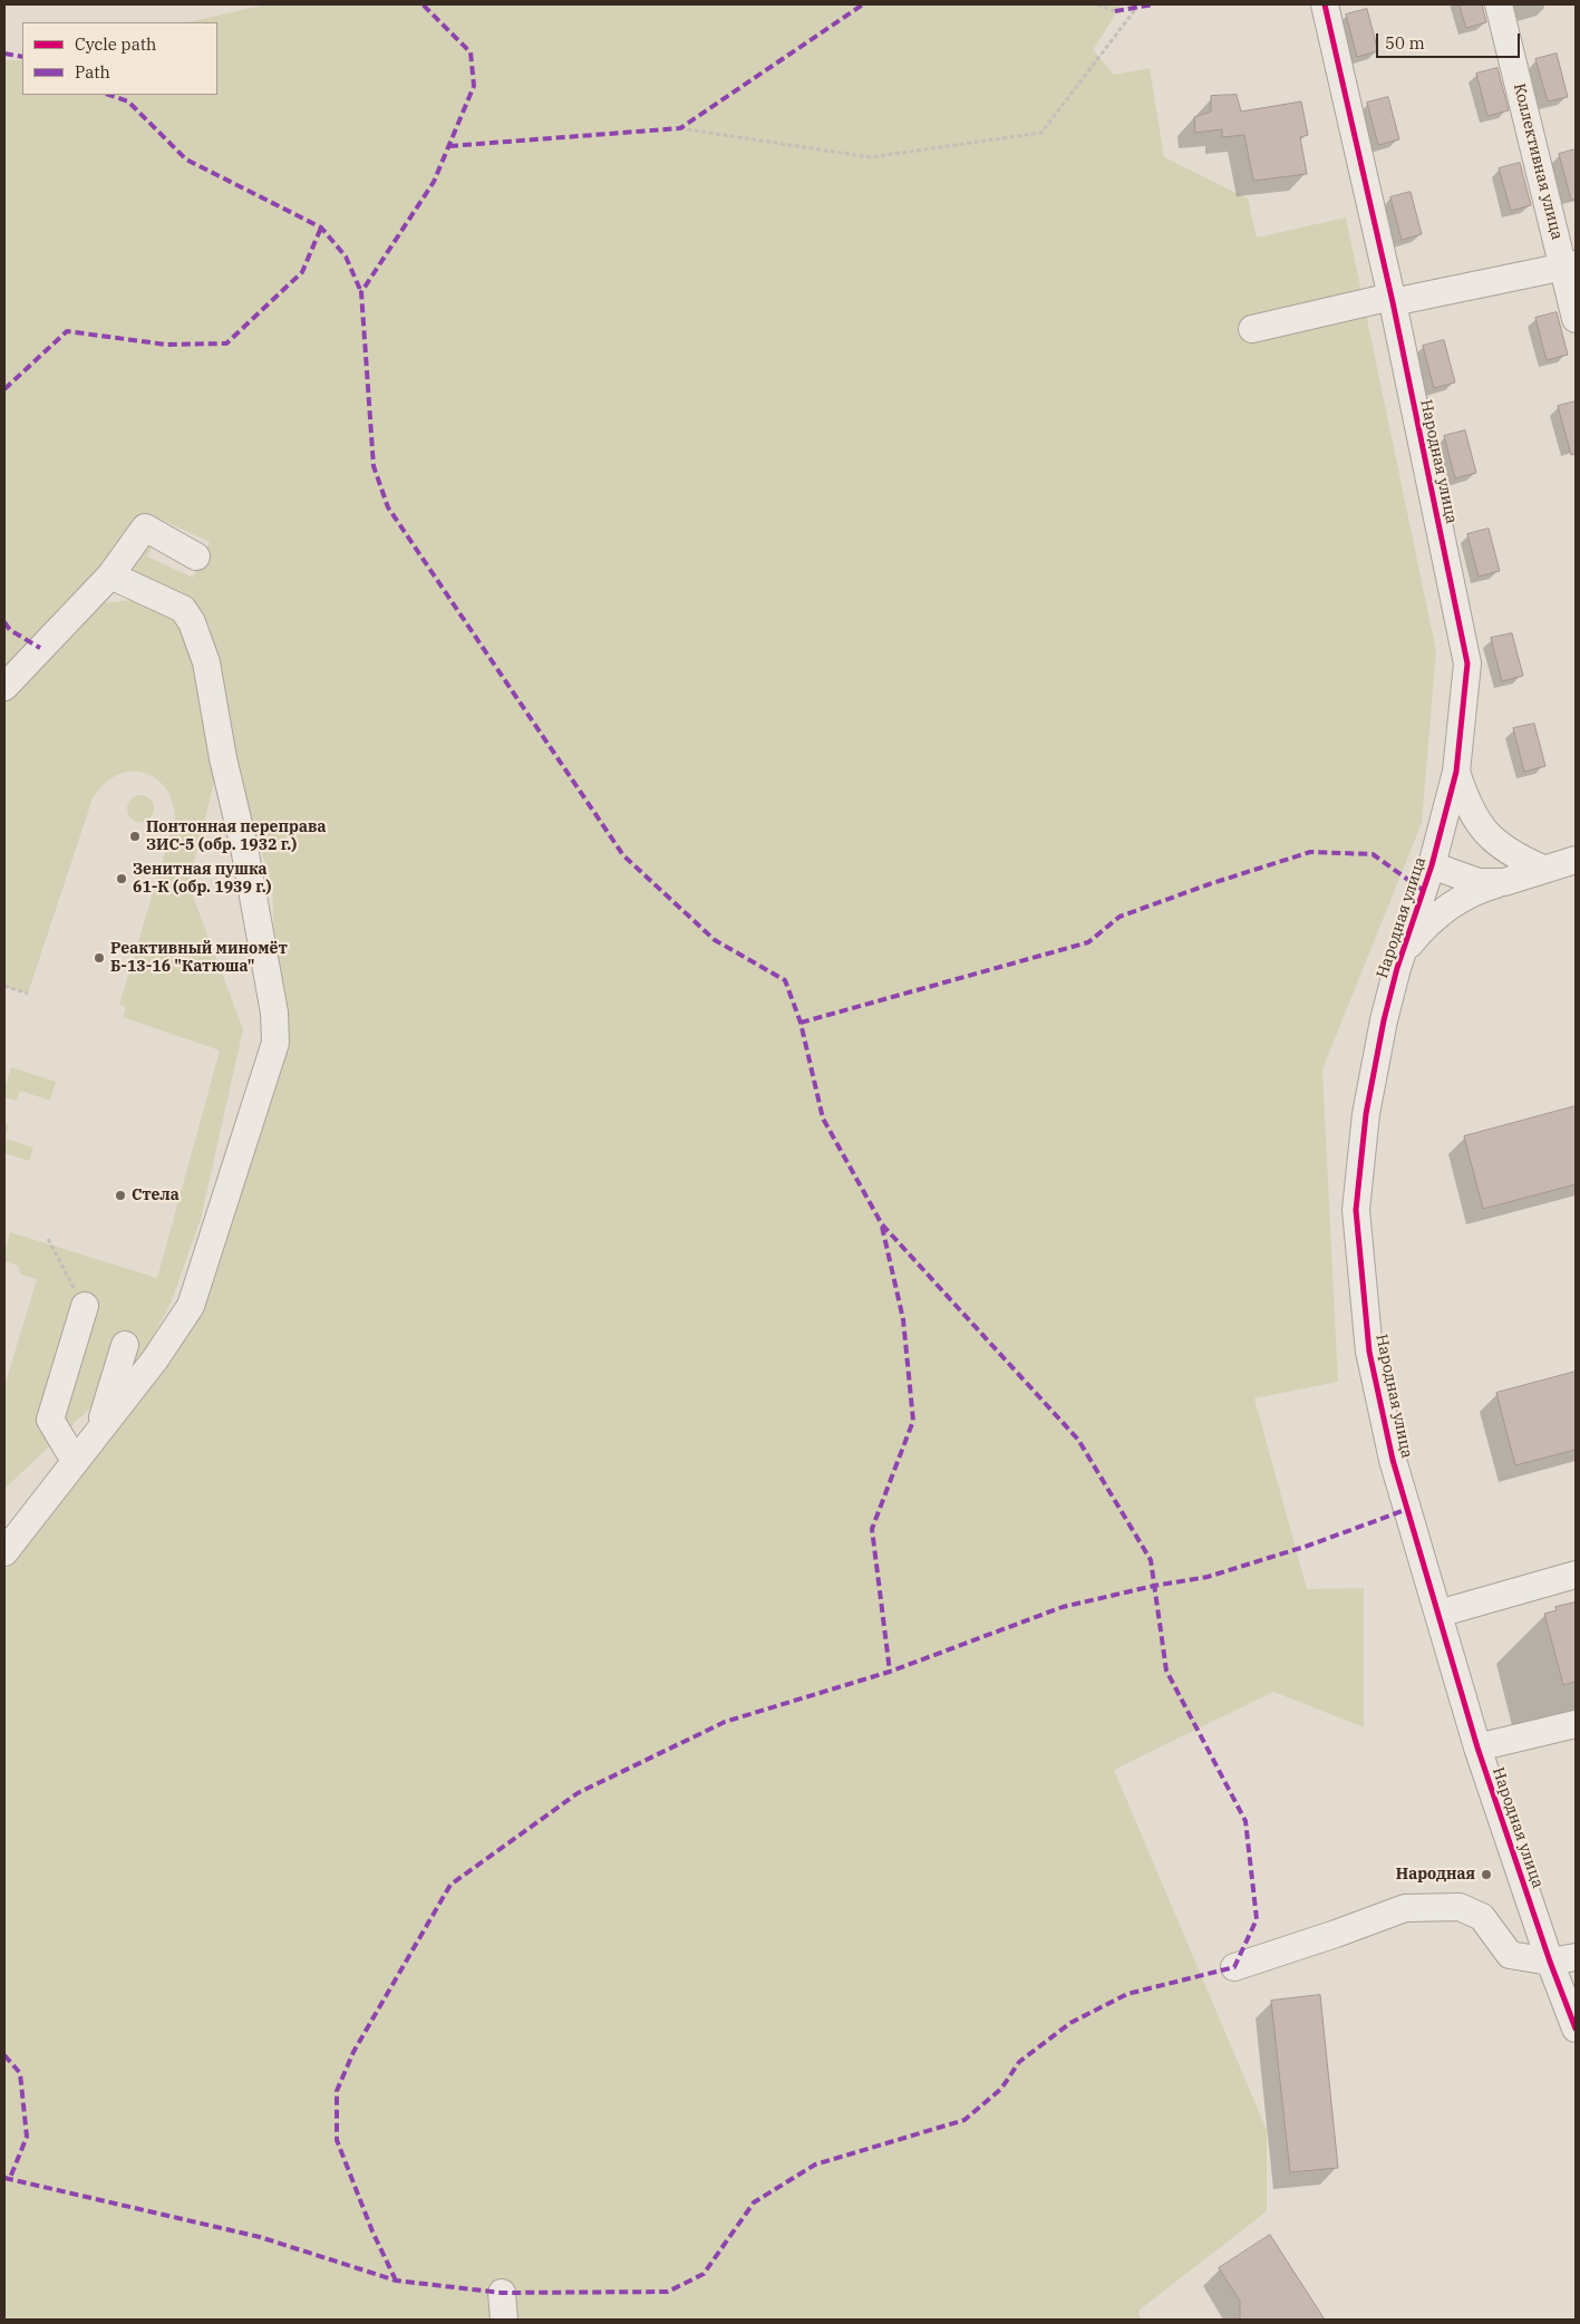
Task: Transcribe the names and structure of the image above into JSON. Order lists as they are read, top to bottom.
{
  "streets": {
    "street": ["Коллективная улица", "Народная улица"]
  },
  "places": [
    "Понтонная переправа ЗИС-5 (обр. 1932 г.)",
    "Зенитная пушка 61-К (обр. 1939 г.)",
    "Реактивный миномёт Б-13-16 \"Катюша\"",
    "Стела",
    "Народная"
  ],
  "legend": ["Cycle path", "Path"],
  "scale_bar": "50 m"
}
